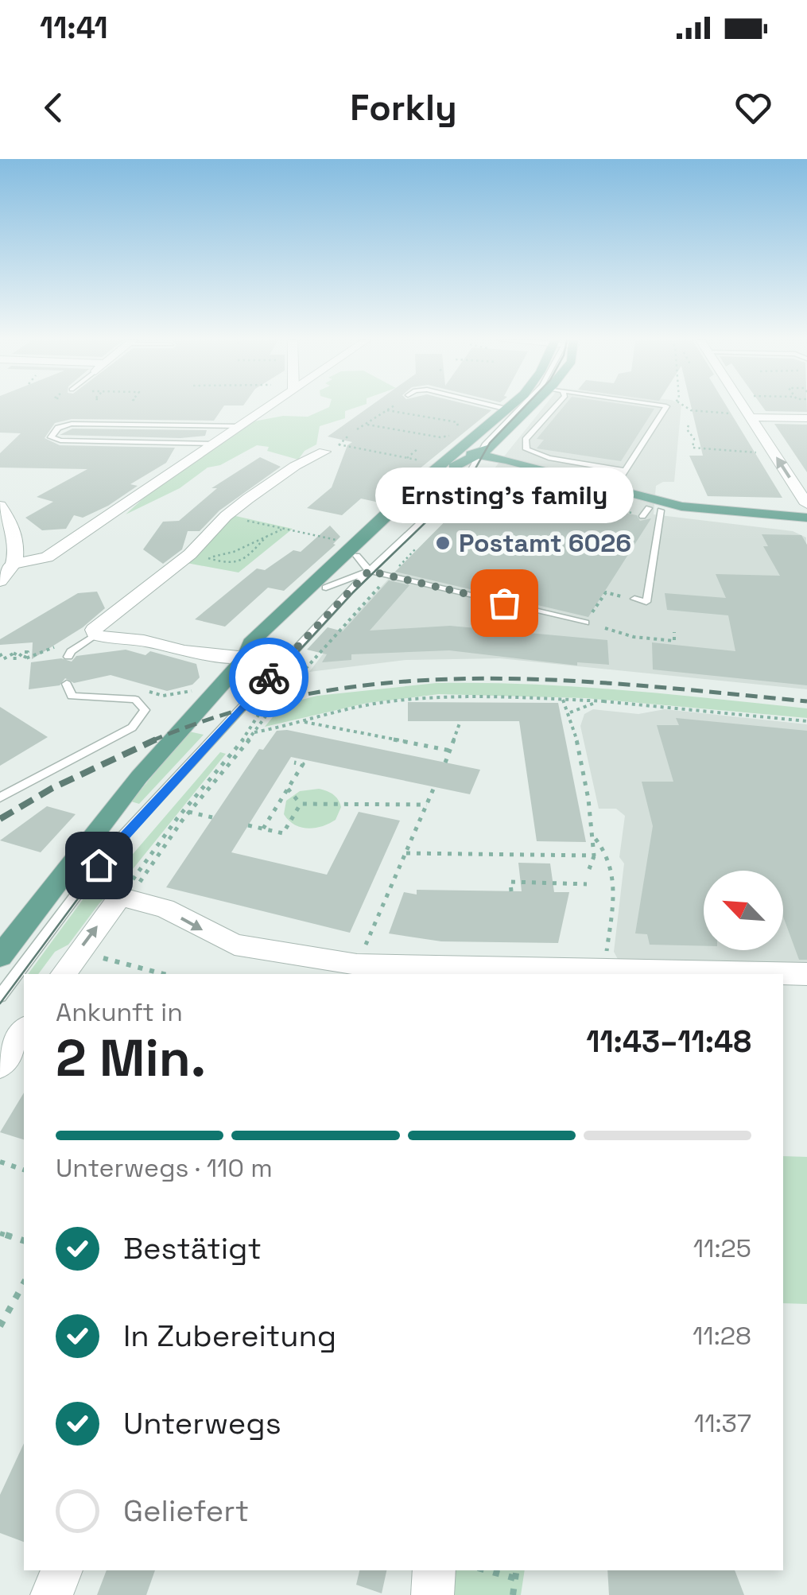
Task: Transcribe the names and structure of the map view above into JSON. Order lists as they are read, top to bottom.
{
  "places": ["Postamt 6026", "Ernsting's family"],
  "north": "top left",
  "page": {
    "status": "11:41",
    "header": "Forkly",
    "bubble": "Ernsting's family",
    "heading": ["2 Min.", "Ankunft in", "11:43–11:48"],
    "bar": "Unterwegs · 110 m",
    "list": [
      ["Bestätigt", "11:25"],
      ["In Zubereitung", "11:28"],
      ["Unterwegs", "11:37"],
      "Geliefert"
    ]
  }
}
